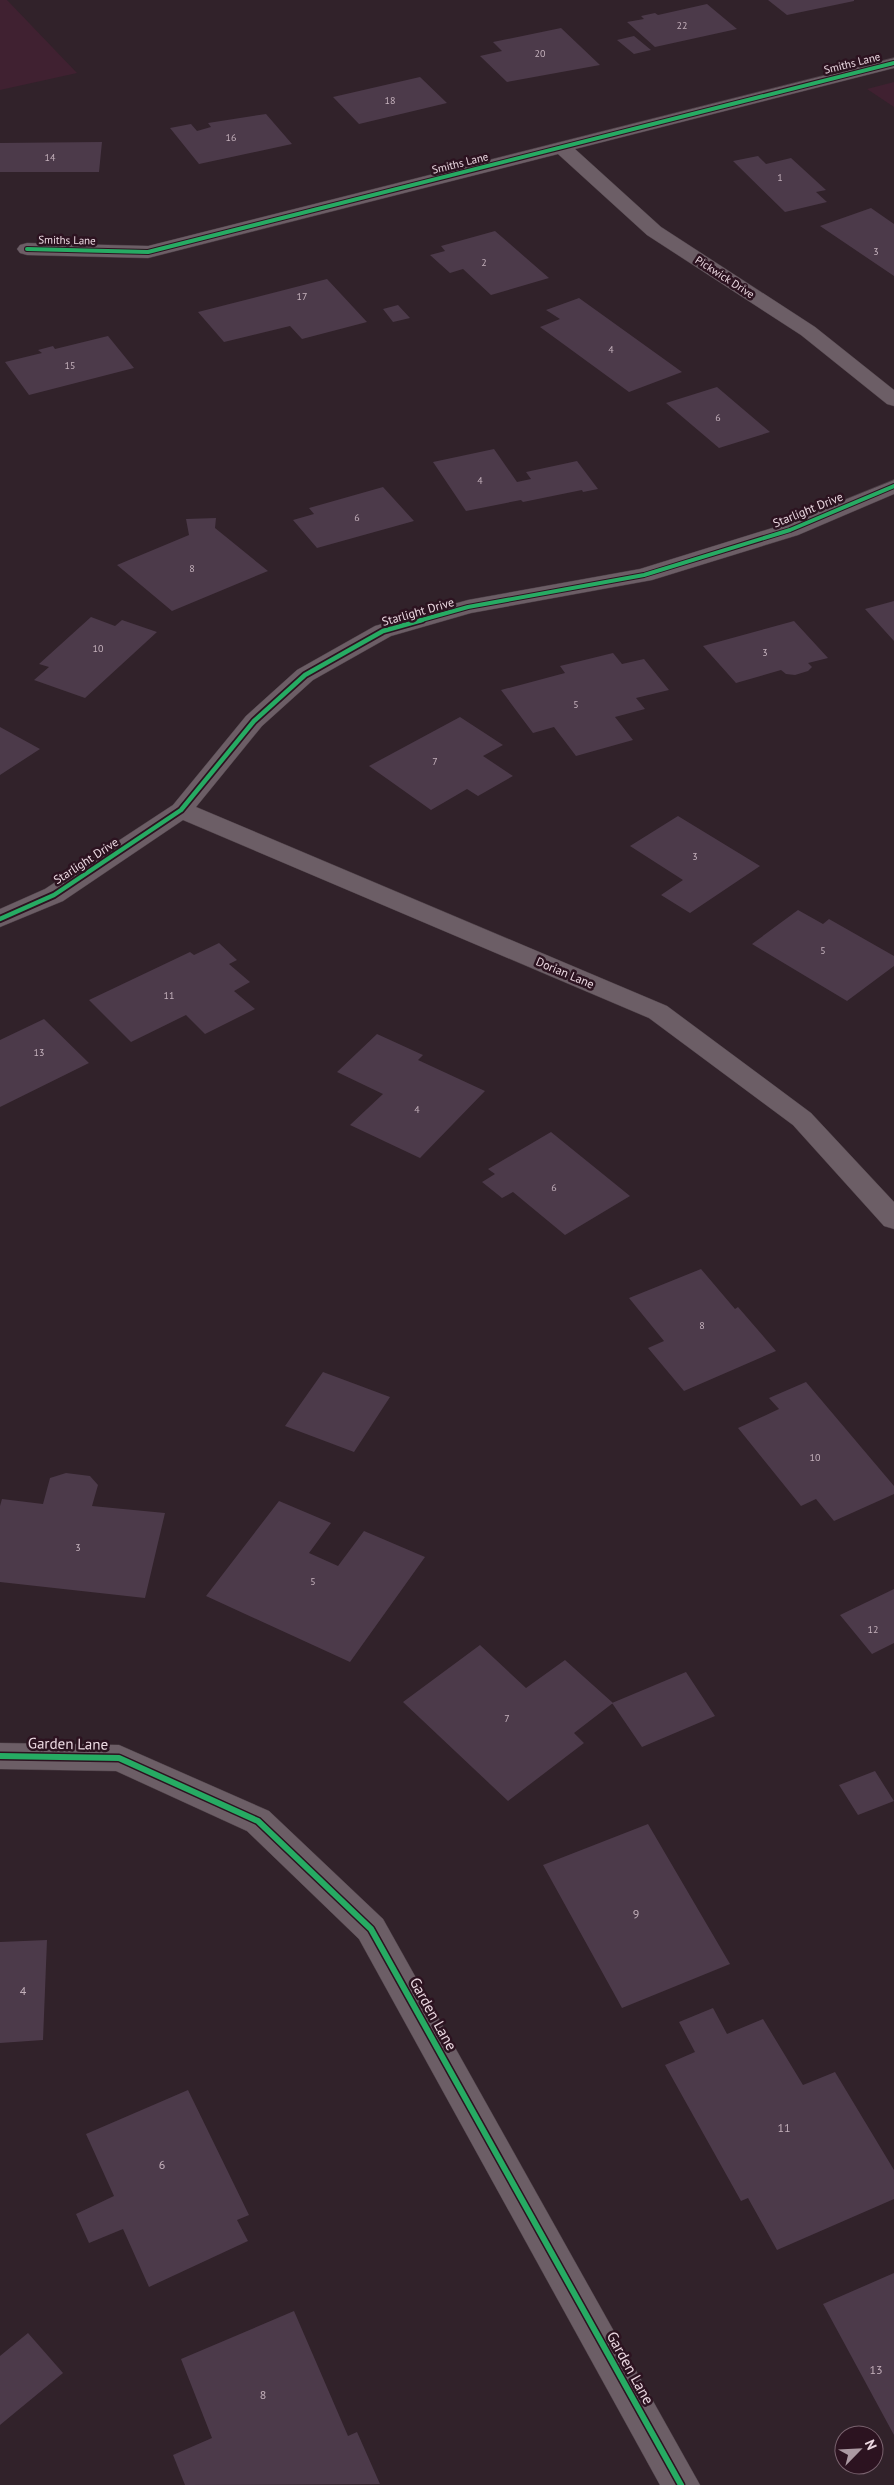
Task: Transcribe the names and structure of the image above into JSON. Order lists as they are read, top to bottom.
{
  "streets": {
    "street": [
      "Smiths Lane",
      "Pickwick Drive",
      "Starlight Drive",
      "Dorian Lane",
      "Garden Lane"
    ]
  },
  "crossings": [
    ["Smiths Lane", "Pickwick Drive"],
    ["Starlight Drive", "Dorian Lane"]
  ],
  "house_numbers": [
    "22",
    "20",
    "18",
    "16",
    "14",
    "1",
    "3",
    "2",
    "17",
    "4",
    "15",
    "6",
    "4",
    "6",
    "8",
    "10",
    "3",
    "5",
    "7",
    "3",
    "5",
    "11",
    "13",
    "4",
    "6",
    "8",
    "10",
    "3",
    "5",
    "12",
    "7",
    "9",
    "4",
    "11",
    "6",
    "13",
    "8"
  ],
  "north": "top right"
}
